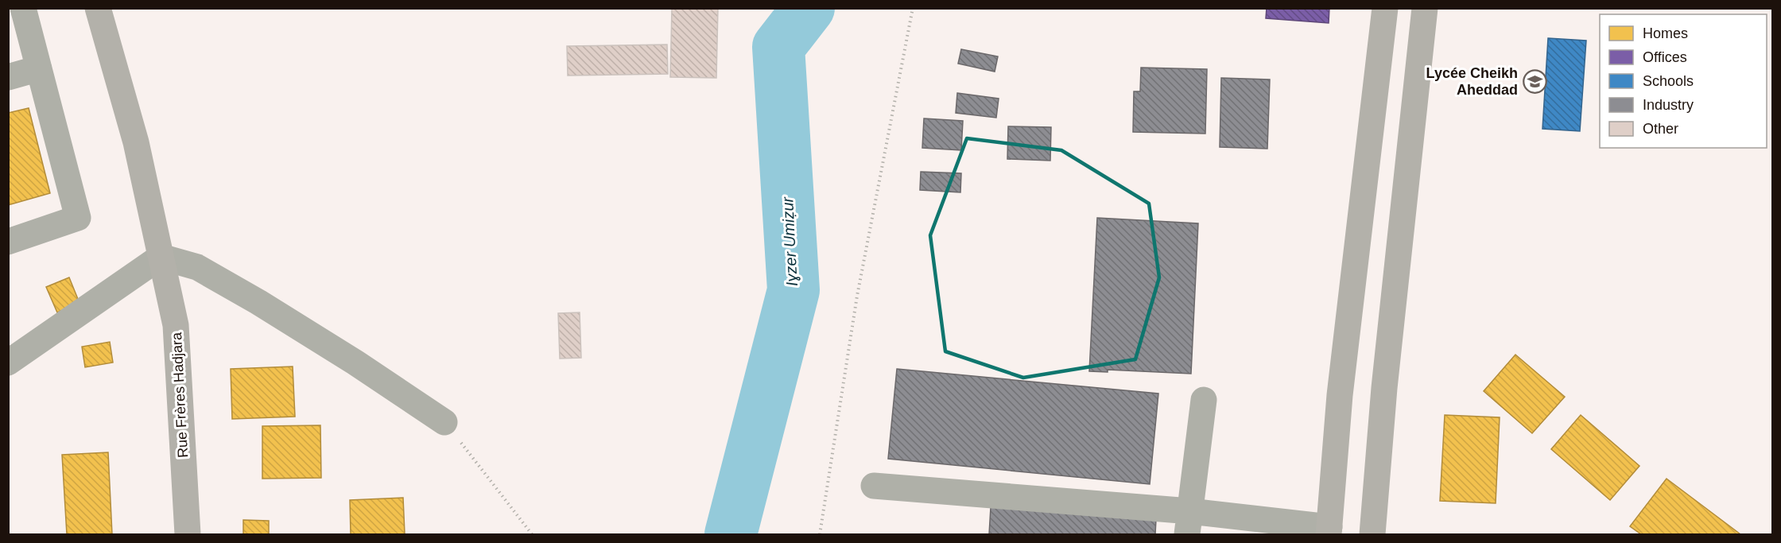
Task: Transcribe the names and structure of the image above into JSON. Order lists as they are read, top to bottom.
{
  "streets": {
    "main road": ["Rue Frères Hadjara"]
  },
  "water": ["Iɣzer Umiẓur"],
  "places": {
    "school or university": ["Lycée Cheikh Aheddad"]
  },
  "legend": [
    "Homes",
    "Offices",
    "Schools",
    "Industry",
    "Other"
  ]
}
